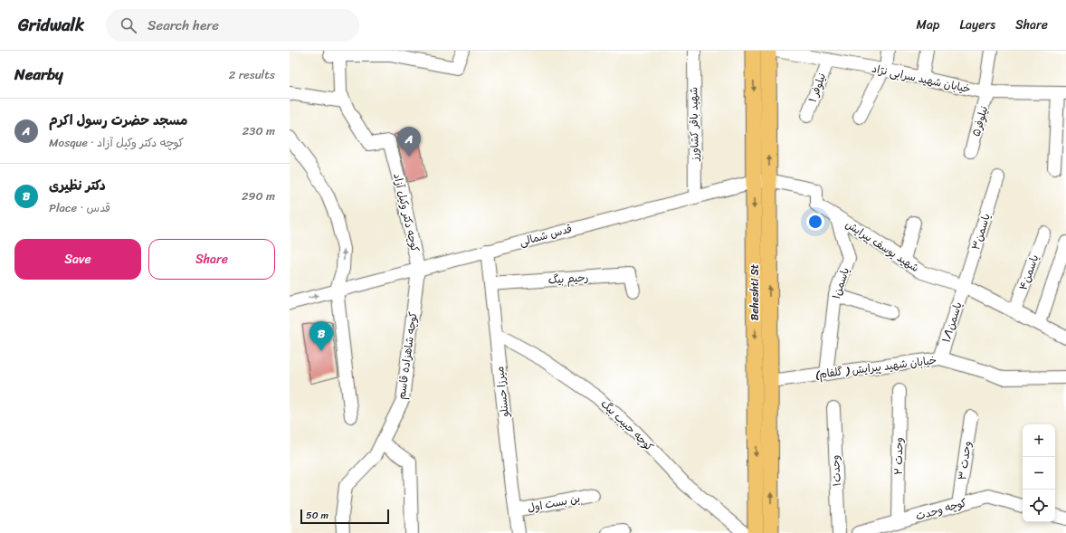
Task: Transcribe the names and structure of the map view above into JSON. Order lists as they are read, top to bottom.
{
  "streets": {
    "main road": ["Beheshti St"],
    "street": [
      "خیابان شهید سرابی نژاد",
      "نیلوفر ۱",
      "نیلوفر۵",
      "شهید باقر کشاورز",
      "کوچه دکتر وکیل آزاد",
      "یاسمن۳",
      "قدس شمالی",
      "شهید یوسف پیرایش",
      "یاسمن۴",
      "رحیم بیگ",
      "یاسمن۱",
      "یاسمن۱/۱",
      "کوچه شاهزاده قاسم",
      "خیابان شهید پیرایش ( گلفام)",
      "میرزا حسنلو",
      "کوچه حبیب بیگ",
      "وحدت ۲",
      "وحدت ۳",
      "وحدت۱",
      "بن بست اول",
      "کوچه وحدت"
    ]
  },
  "crossings": [
    ["خیابان شهید سرابی نژاد", "نیلوفر ۱"],
    ["خیابان شهید سرابی نژاد", "نیلوفر۵"],
    ["شهید باقر کشاورز", "قدس شمالی"],
    ["کوچه دکتر وکیل آزاد", "قدس شمالی"],
    ["کوچه دکتر وکیل آزاد", "کوچه شاهزاده قاسم"],
    ["یاسمن۳", "شهید یوسف پیرایش"],
    ["یاسمن۳", "یاسمن۱/۱"],
    ["قدس شمالی", "شهید یوسف پیرایش"],
    ["قدس شمالی", "Beheshti St"],
    ["قدس شمالی", "کوچه شاهزاده قاسم"],
    ["قدس شمالی", "میرزا حسنلو"],
    ["شهید یوسف پیرایش", "یاسمن۴"],
    ["شهید یوسف پیرایش", "یاسمن۱"],
    ["شهید یوسف پیرایش", "Beheshti St"],
    ["شهید یوسف پیرایش", "یاسمن۱/۱"],
    ["رحیم بیگ", "میرزا حسنلو"],
    ["یاسمن۱", "خیابان شهید پیرایش ( گلفام)"],
    ["Beheshti St", "خیابان شهید پیرایش ( گلفام)"],
    ["یاسمن۱/۱", "خیابان شهید پیرایش ( گلفام)"],
    ["میرزا حسنلو", "کوچه حبیب بیگ"],
    ["میرزا حسنلو", "بن بست اول"],
    ["وحدت ۲", "کوچه وحدت"],
    ["وحدت ۳", "کوچه وحدت"]
  ],
  "scale_bar": "50 m",
  "page": {
    "header": "Gridwalk",
    "search": "Search here",
    "nav": ["Map", "Layers", "Share"],
    "heading": ["Nearby", "2 results"],
    "list": [
      {
        "mark": "A",
        "name": "مسجد حضرت رسول اکرم",
        "note": "Mosque · کوچه دکتر وکیل آزاد",
        "value": "230 m"
      },
      {
        "mark": "B",
        "name": "دکتر نظیری",
        "note": "Place · قدس",
        "value": "290 m"
      }
    ],
    "pins": ["A", "B"],
    "buttons": ["Save", "Share"],
    "map_buttons": ["+", "−"],
    "scale": "50 m"
  }
}
